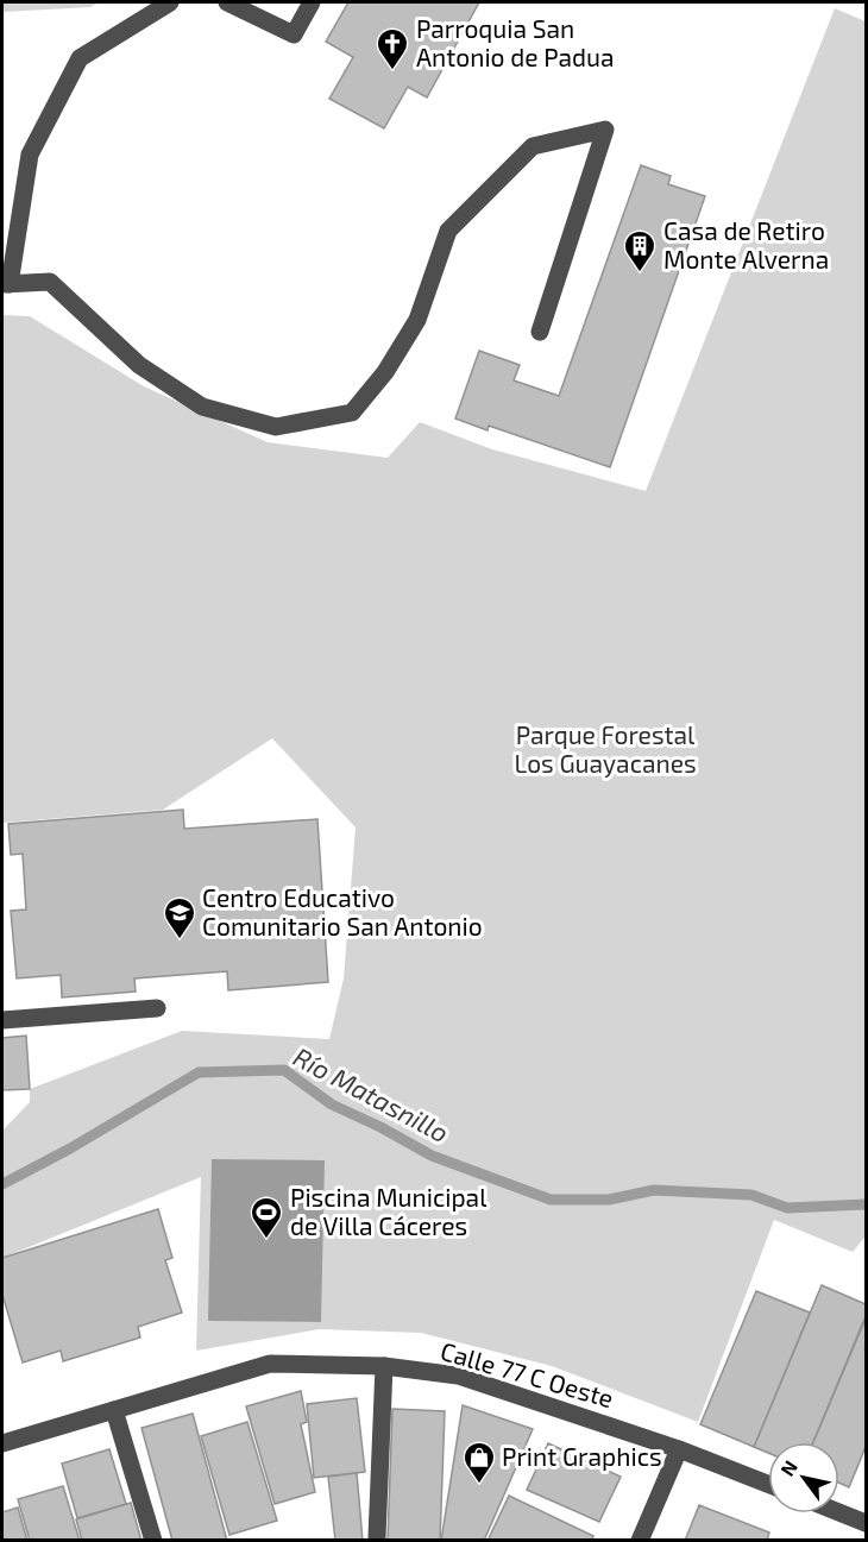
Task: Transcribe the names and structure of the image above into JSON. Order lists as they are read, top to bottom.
{
  "streets": {
    "street": ["Calle 77 C Oeste"]
  },
  "water": ["Río Matasnillo"],
  "parks": ["Parque Forestal Los Guayacanes"],
  "places": {
    "church": ["Parroquia San Antonio de Padua"],
    "building": ["Casa de Retiro Monte Alverna"],
    "school or university": ["Centro Educativo Comunitario San Antonio"],
    "sports": ["Piscina Municipal de Villa Cáceres"],
    "shop": ["Print Graphics"]
  },
  "north": "top left"
}
